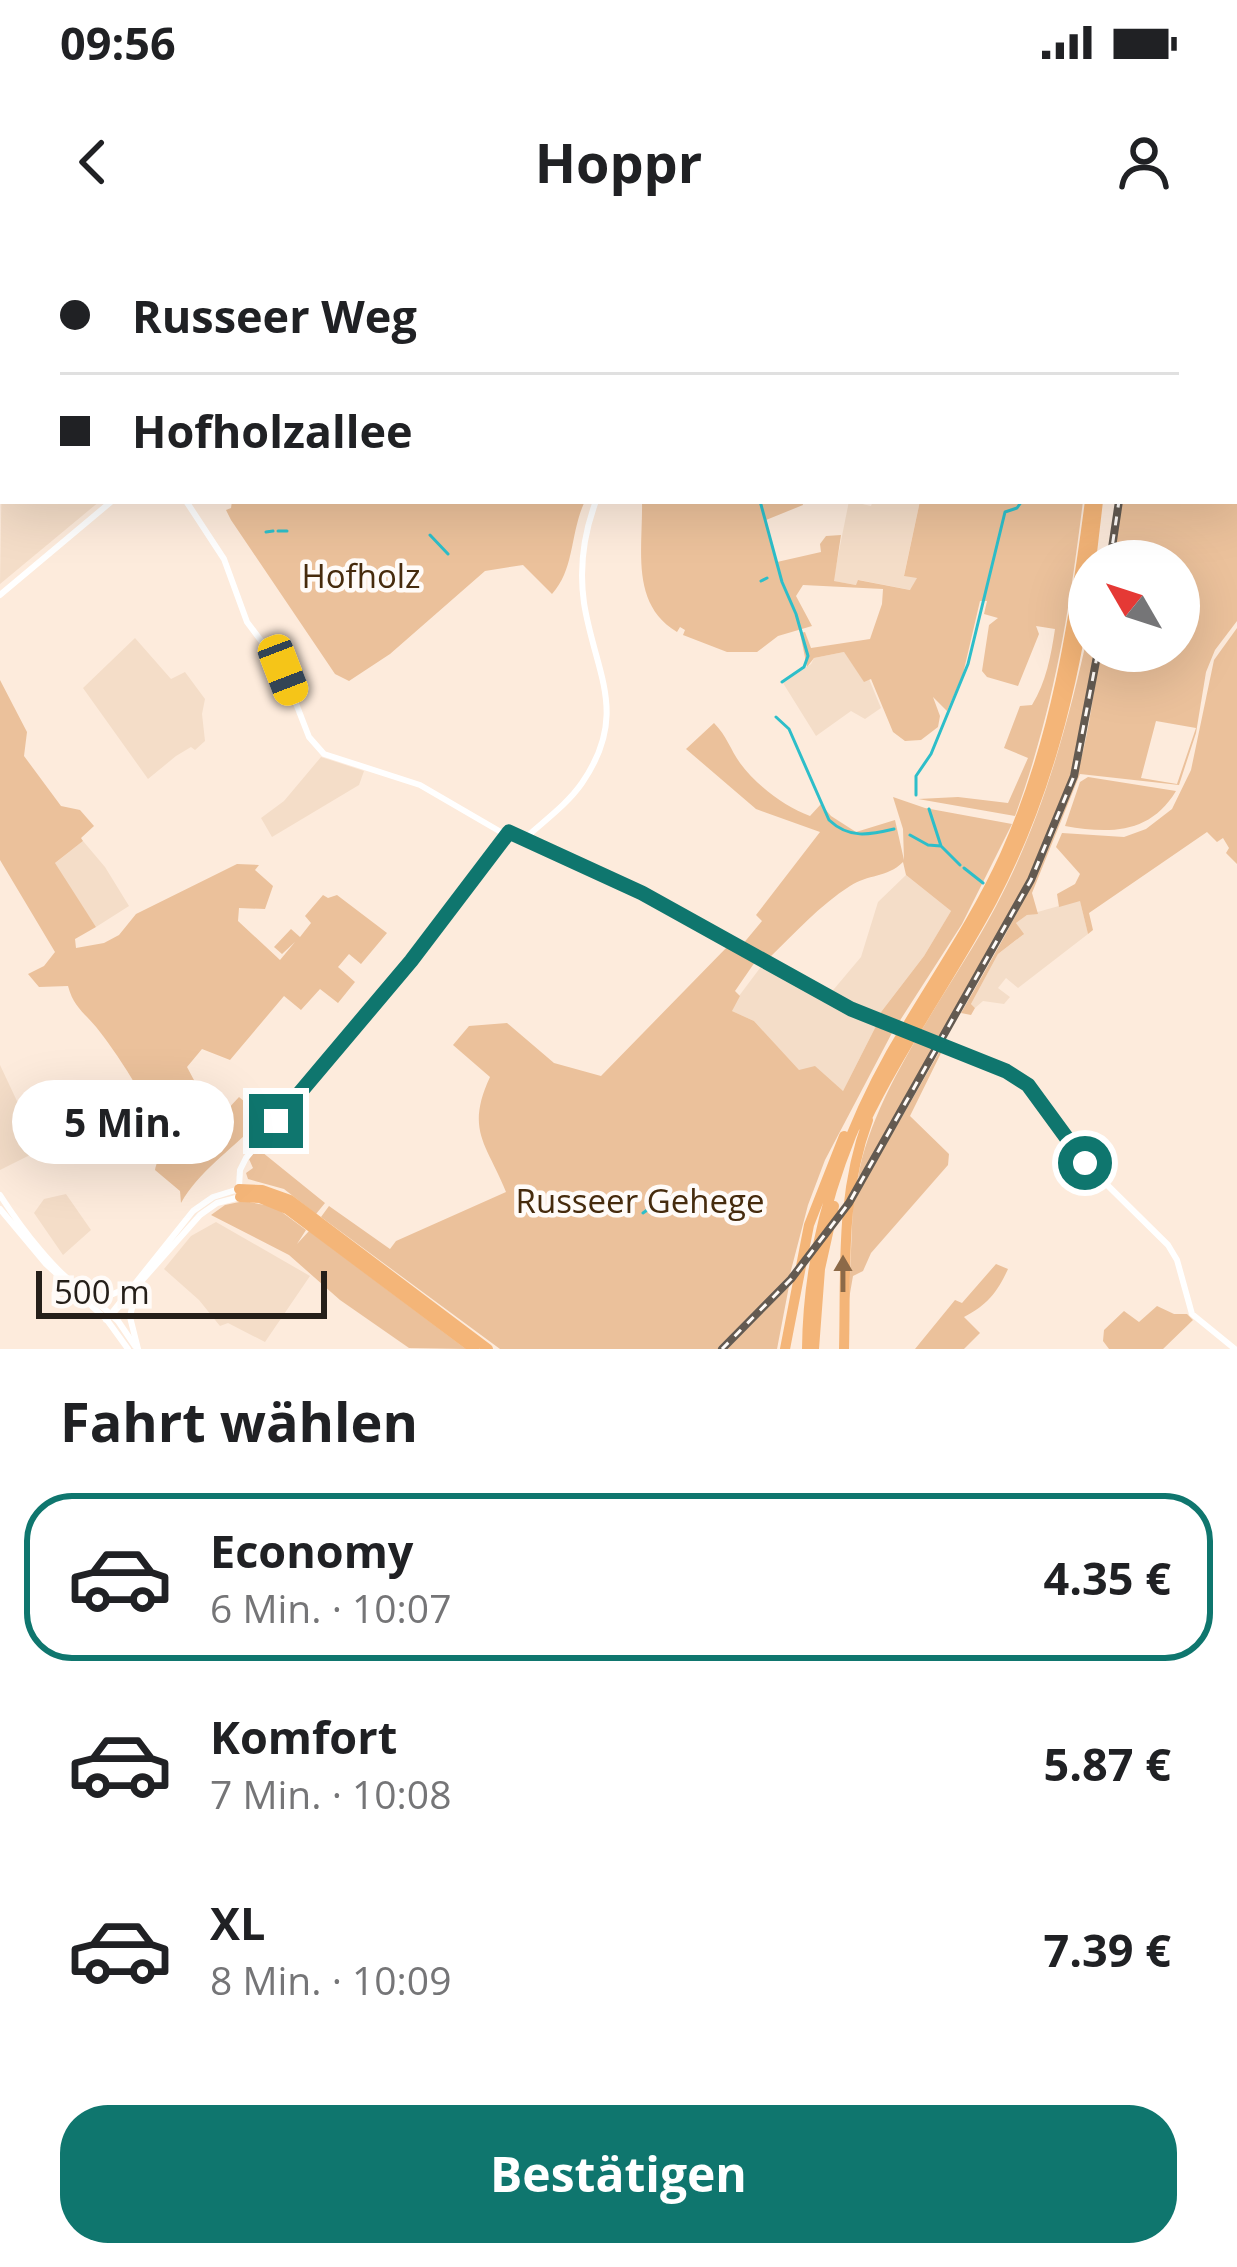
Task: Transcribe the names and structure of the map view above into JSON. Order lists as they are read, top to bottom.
{
  "parks": ["Hofholz", "Russeer Gehege"],
  "scale_bar": "500 m",
  "north": "top left",
  "page": {
    "status": "09:56",
    "header": "Hoppr",
    "banner": ["Russeer Weg", "Hofholzallee"],
    "bubble": "5 Min.",
    "scale": "500 m",
    "heading": "Fahrt wählen",
    "list": [
      {
        "name": "Economy",
        "note": "6 Min. · 10:07",
        "value": "4.35 €"
      },
      {
        "name": "Komfort",
        "note": "7 Min. · 10:08",
        "value": "5.87 €"
      },
      {
        "name": "XL",
        "note": "8 Min. · 10:09",
        "value": "7.39 €"
      }
    ],
    "buttons": "Bestätigen"
  }
}
